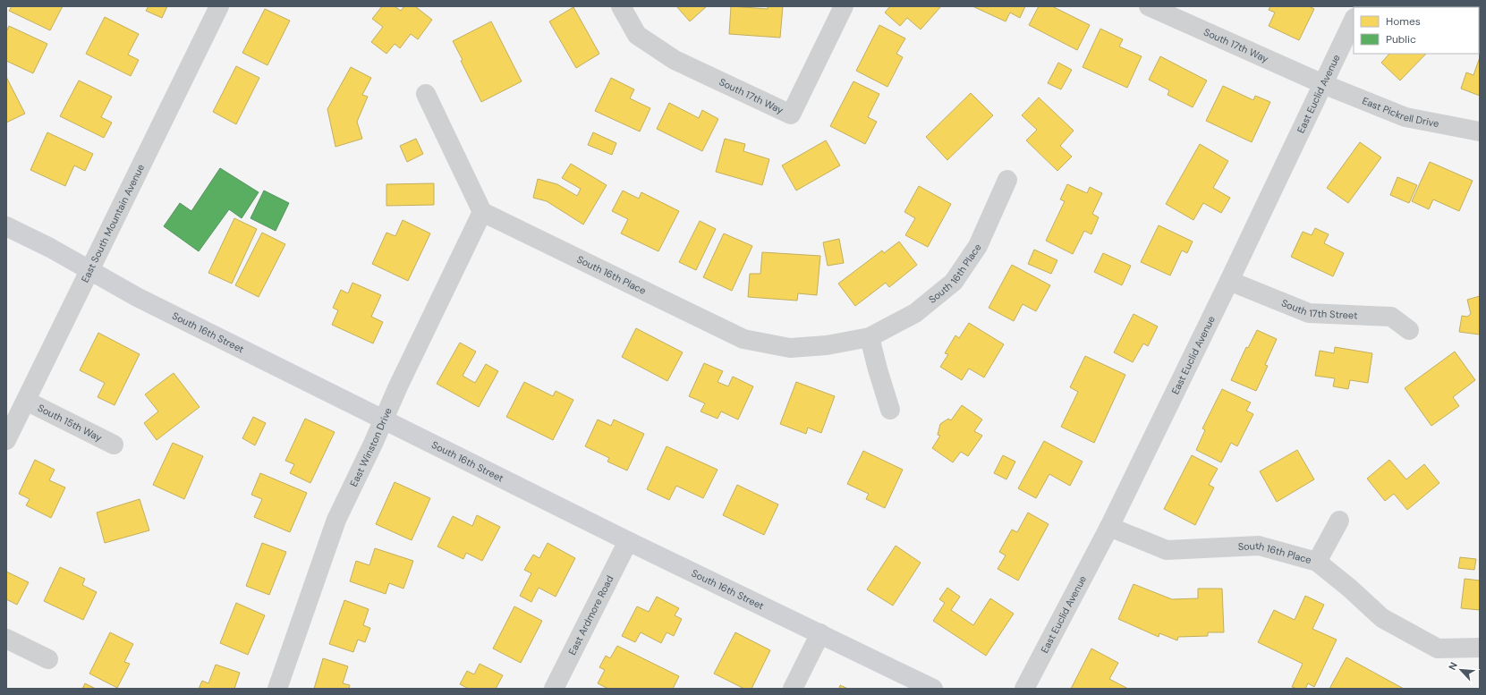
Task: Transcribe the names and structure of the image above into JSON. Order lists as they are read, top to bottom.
{
  "streets": {
    "main road": ["South 16th Street"],
    "street": [
      "South 17th Way",
      "East Euclid Avenue",
      "East Pickrell Drive",
      "East South Mountain Avenue",
      "South 16th Place",
      "South 17th Street",
      "South 15th Way",
      "East Winston Drive",
      "East Ardmore Road"
    ]
  },
  "crossings": [
    ["South 17th Way", "East Euclid Avenue"],
    ["South 17th Way", "East Pickrell Drive"],
    ["East Euclid Avenue", "East Pickrell Drive"],
    ["East Euclid Avenue", "South 16th Place"],
    ["East Euclid Avenue", "South 17th Street"],
    ["East South Mountain Avenue", "South 16th Street"],
    ["East South Mountain Avenue", "South 15th Way"],
    ["South 16th Place", "East Winston Drive"],
    ["South 16th Street", "East Winston Drive"],
    ["South 16th Street", "East Ardmore Road"]
  ],
  "legend": ["Homes", "Public"],
  "north": "top left"
}
